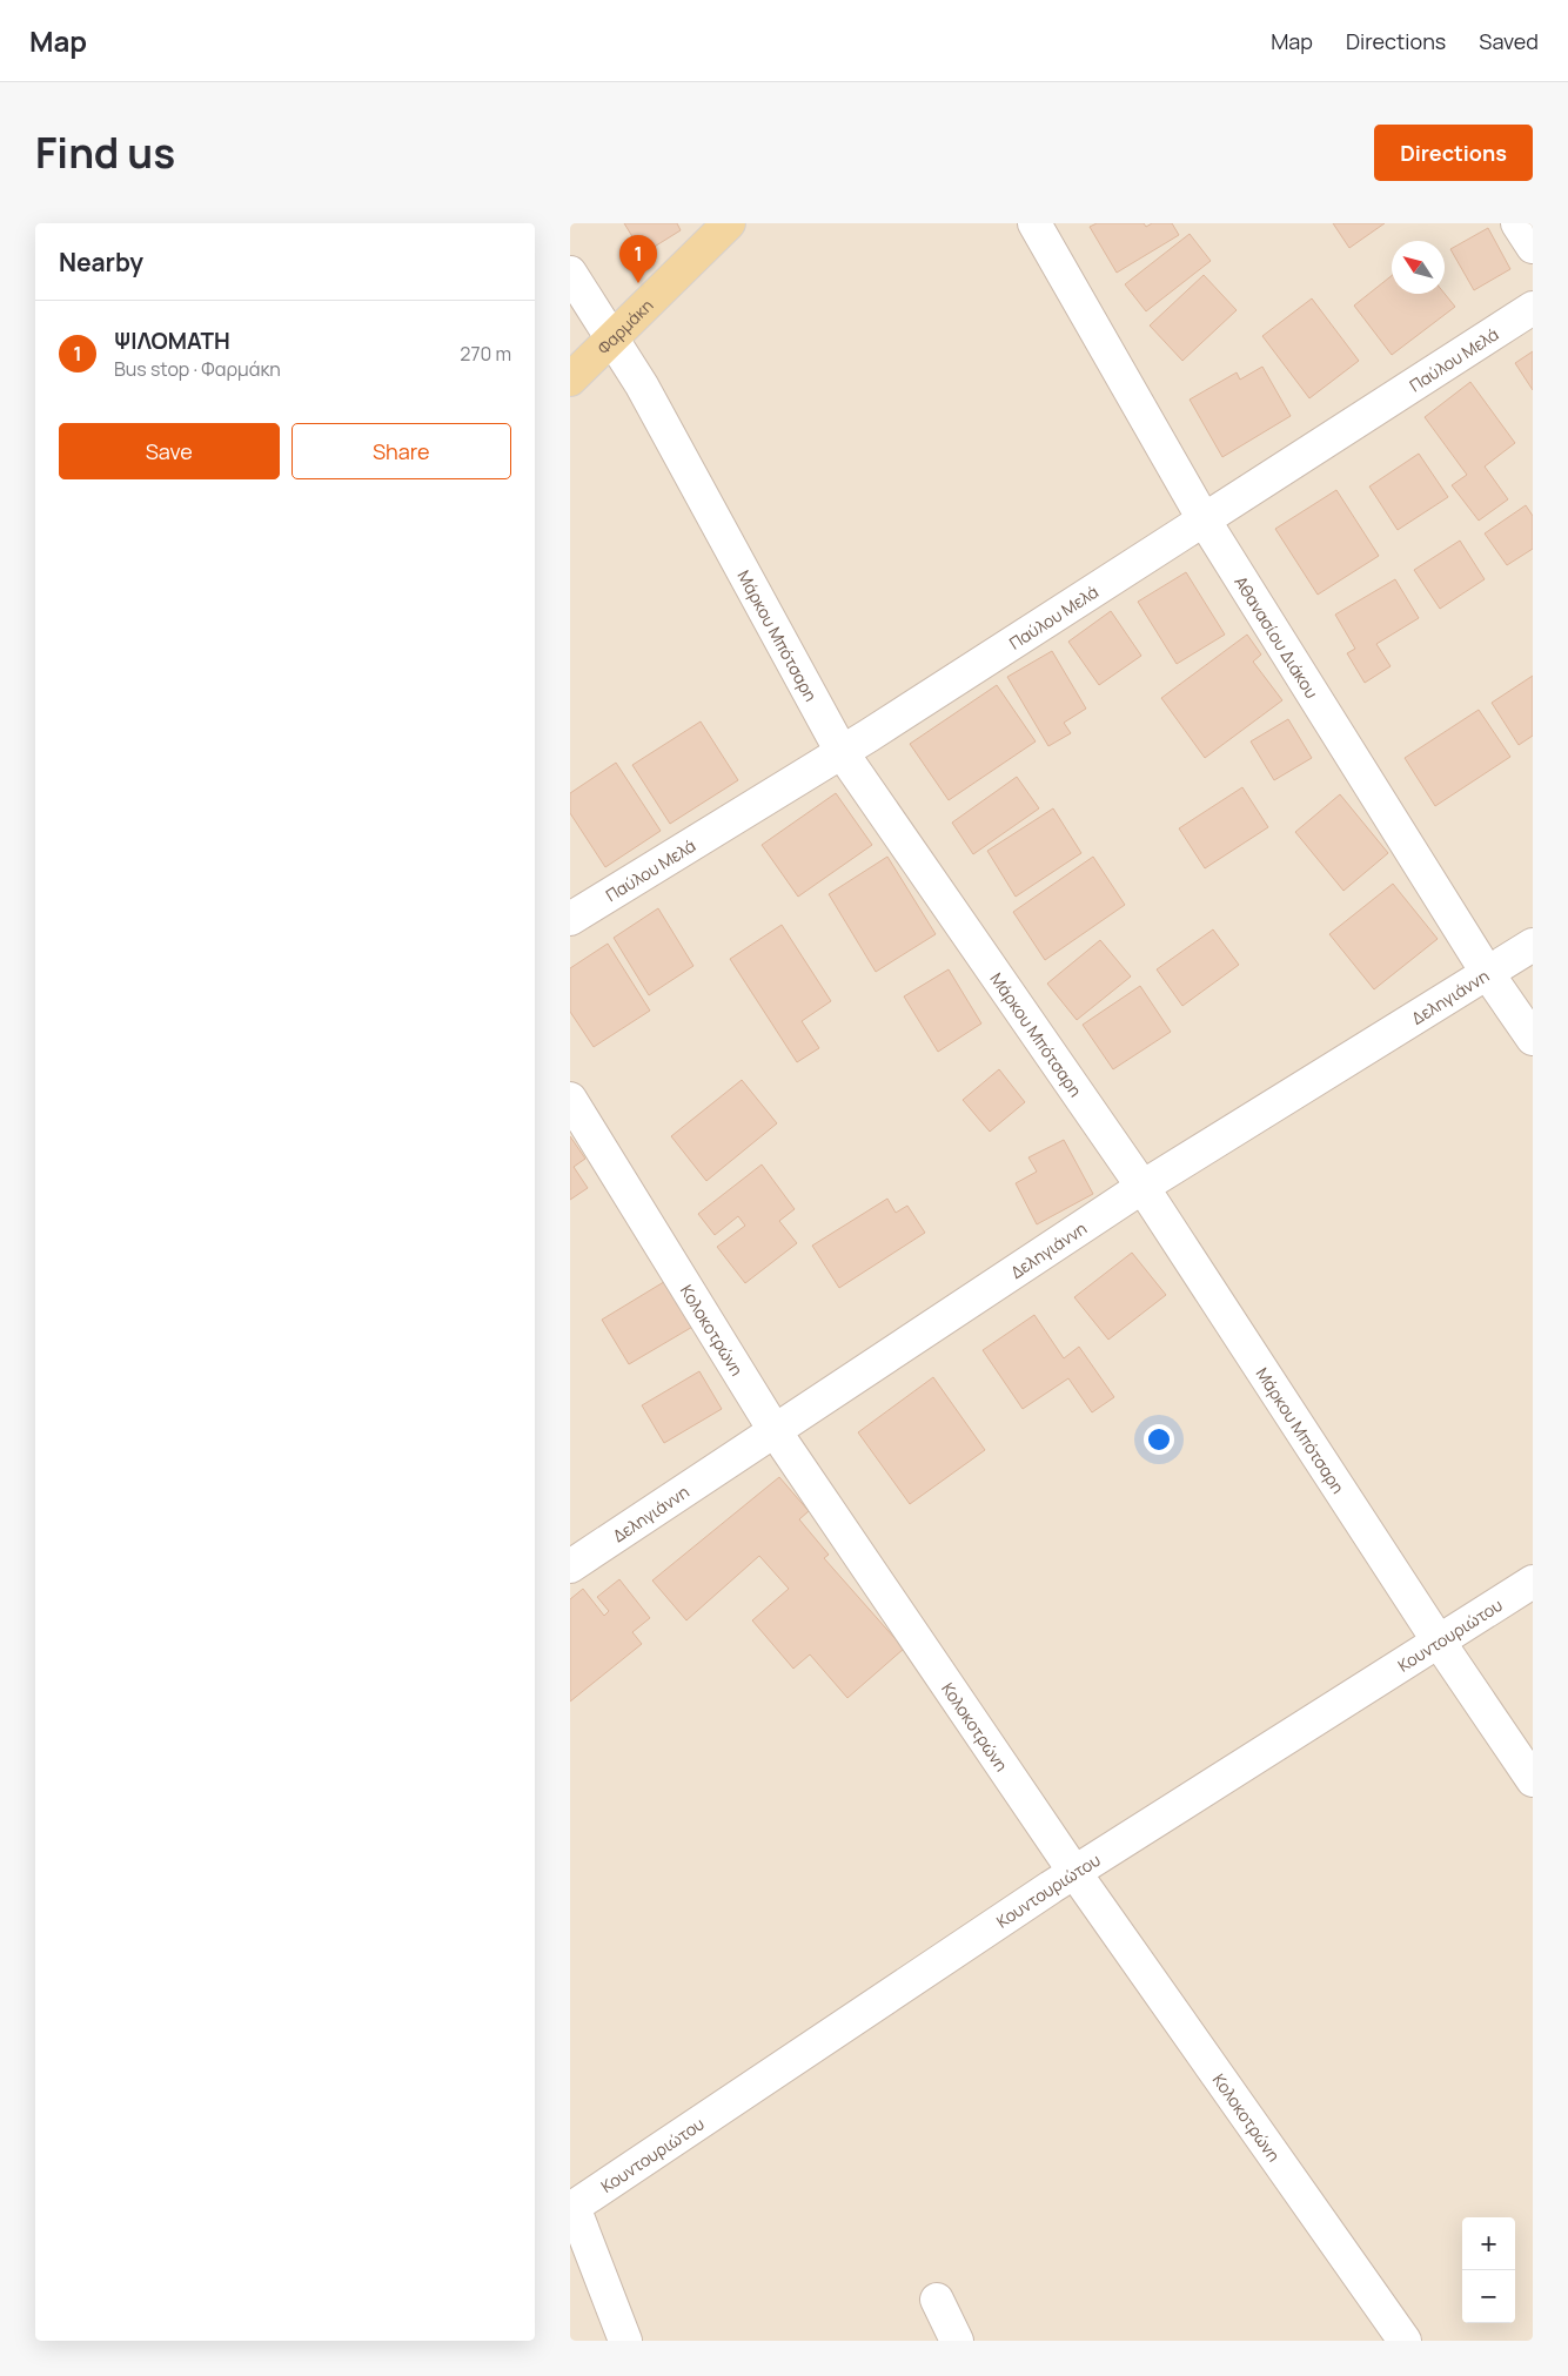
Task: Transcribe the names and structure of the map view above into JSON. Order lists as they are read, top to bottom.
{
  "streets": {
    "main road": ["Φαρμάκη"],
    "street": [
      "Παύλου Μελά",
      "Μάρκου Μπότσαρη",
      "Αθανασίου Διάκου",
      "Δεληγιάννη",
      "Κολοκοτρώνη",
      "Κουντουριώτου"
    ]
  },
  "crossings": [
    ["Φαρμάκη", "Μάρκου Μπότσαρη"],
    ["Παύλου Μελά", "Μάρκου Μπότσαρη"],
    ["Παύλου Μελά", "Αθανασίου Διάκου"],
    ["Μάρκου Μπότσαρη", "Δεληγιάννη"],
    ["Μάρκου Μπότσαρη", "Κουντουριώτου"],
    ["Αθανασίου Διάκου", "Δεληγιάννη"],
    ["Δεληγιάννη", "Κολοκοτρώνη"],
    ["Κολοκοτρώνη", "Κουντουριώτου"]
  ],
  "north": "top left",
  "page": {
    "header": "Map",
    "nav": ["Map", "Directions", "Saved"],
    "title": "Find us",
    "buttons": [
      "Directions",
      ["Save", "Share"]
    ],
    "heading": "Nearby",
    "pins": "1",
    "list": [
      {
        "mark": "1",
        "name": "ΨΙΛΟΜΑΤΗ",
        "note": "Bus stop · Φαρμάκη",
        "value": "270 m"
      }
    ],
    "map_buttons": ["+", "−"]
  }
}
